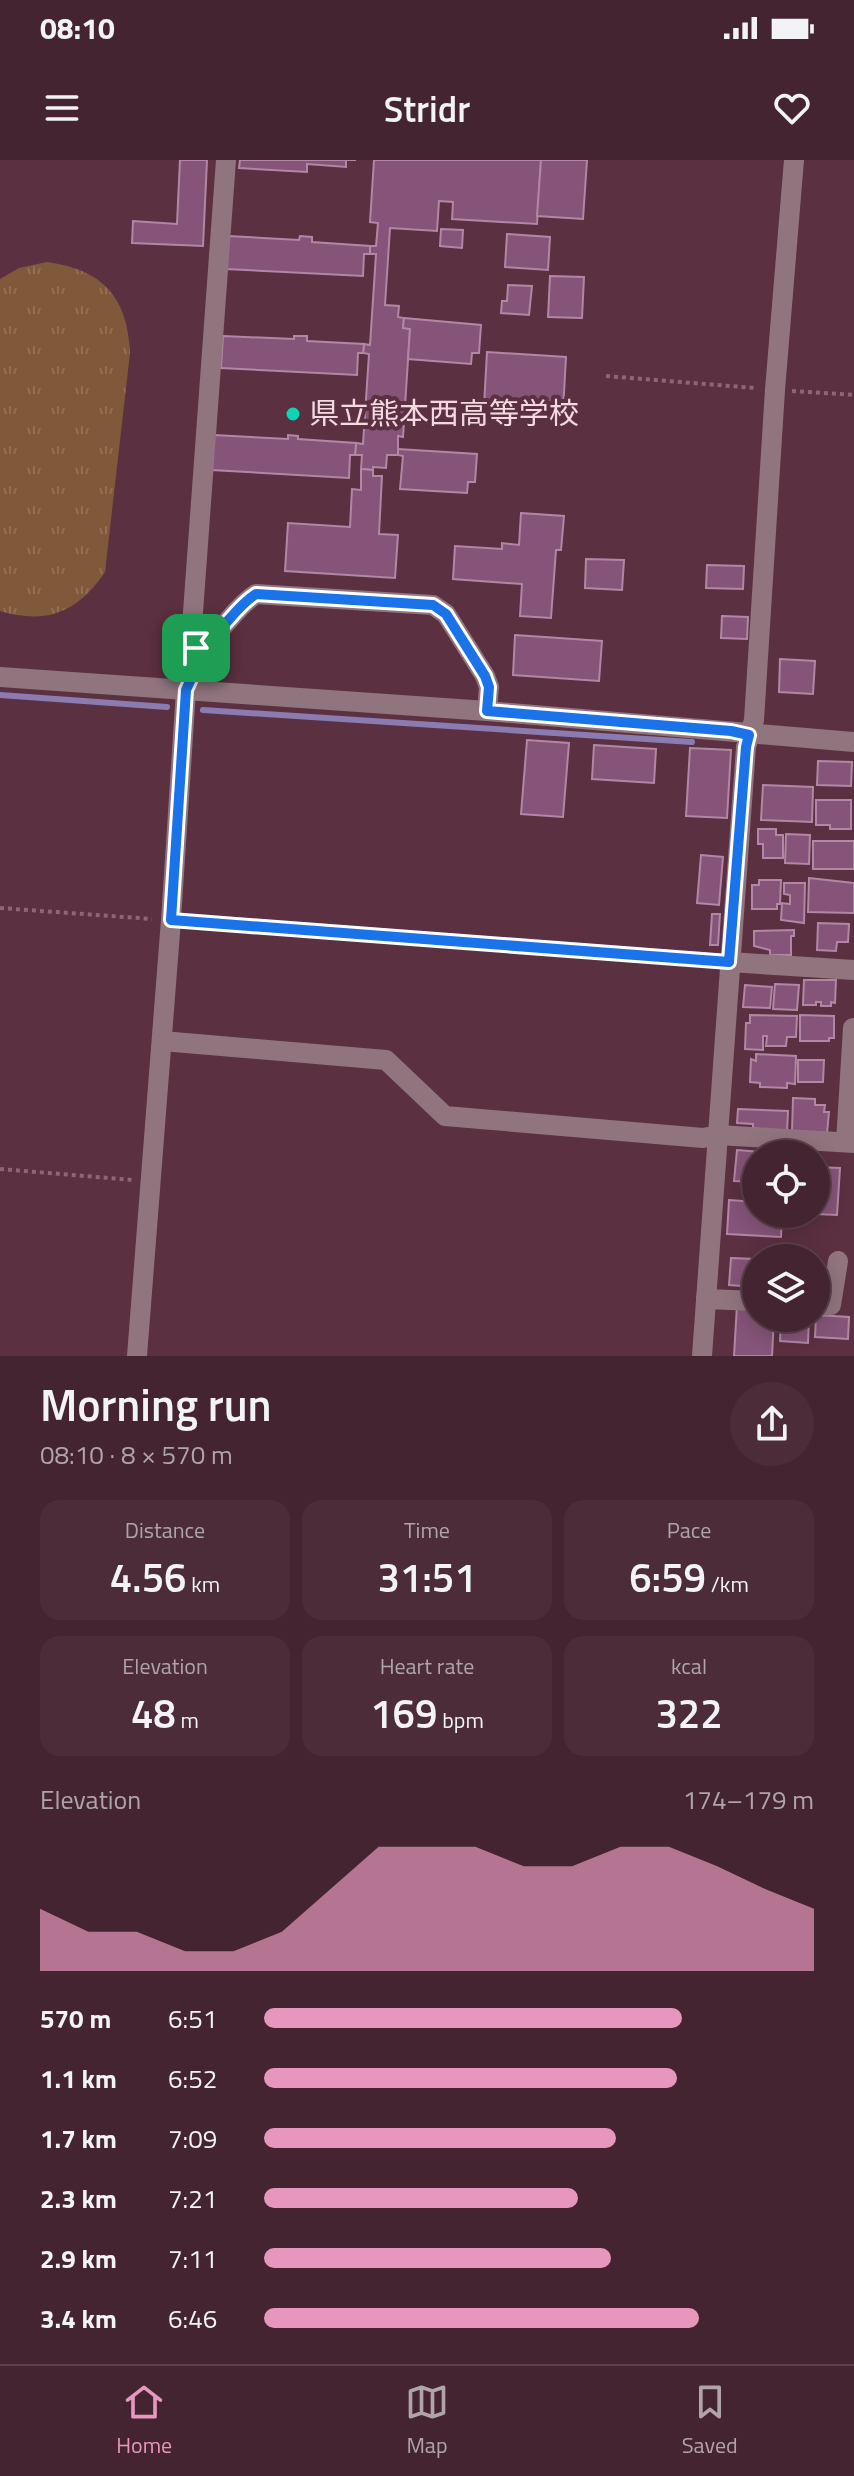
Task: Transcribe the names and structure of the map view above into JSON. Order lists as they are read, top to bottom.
{
  "places": ["県立熊本西高等学校"],
  "page": {
    "status": "08:10",
    "header": "Stridr",
    "heading": ["Morning run", "08:10 · 8 × 570 m"],
    "stats": [
      ["Distance", "4.56 km"],
      ["Time", "31:51"],
      ["Pace", "6:59 /km"],
      ["Elevation", "48 m"],
      ["Heart rate", "169 bpm"],
      ["kcal", "322"]
    ],
    "chart": ["Elevation", "174–179 m"],
    "list": [
      {
        "name": "570 m",
        "note": "6:51"
      },
      {
        "name": "1.1 km",
        "note": "6:52"
      },
      {
        "name": "1.7 km",
        "note": "7:09"
      },
      {
        "name": "2.3 km",
        "note": "7:21"
      },
      {
        "name": "2.9 km",
        "note": "7:11"
      },
      {
        "name": "3.4 km",
        "note": "6:46"
      }
    ],
    "tabs": ["Home", "Map", "Saved"]
  }
}
